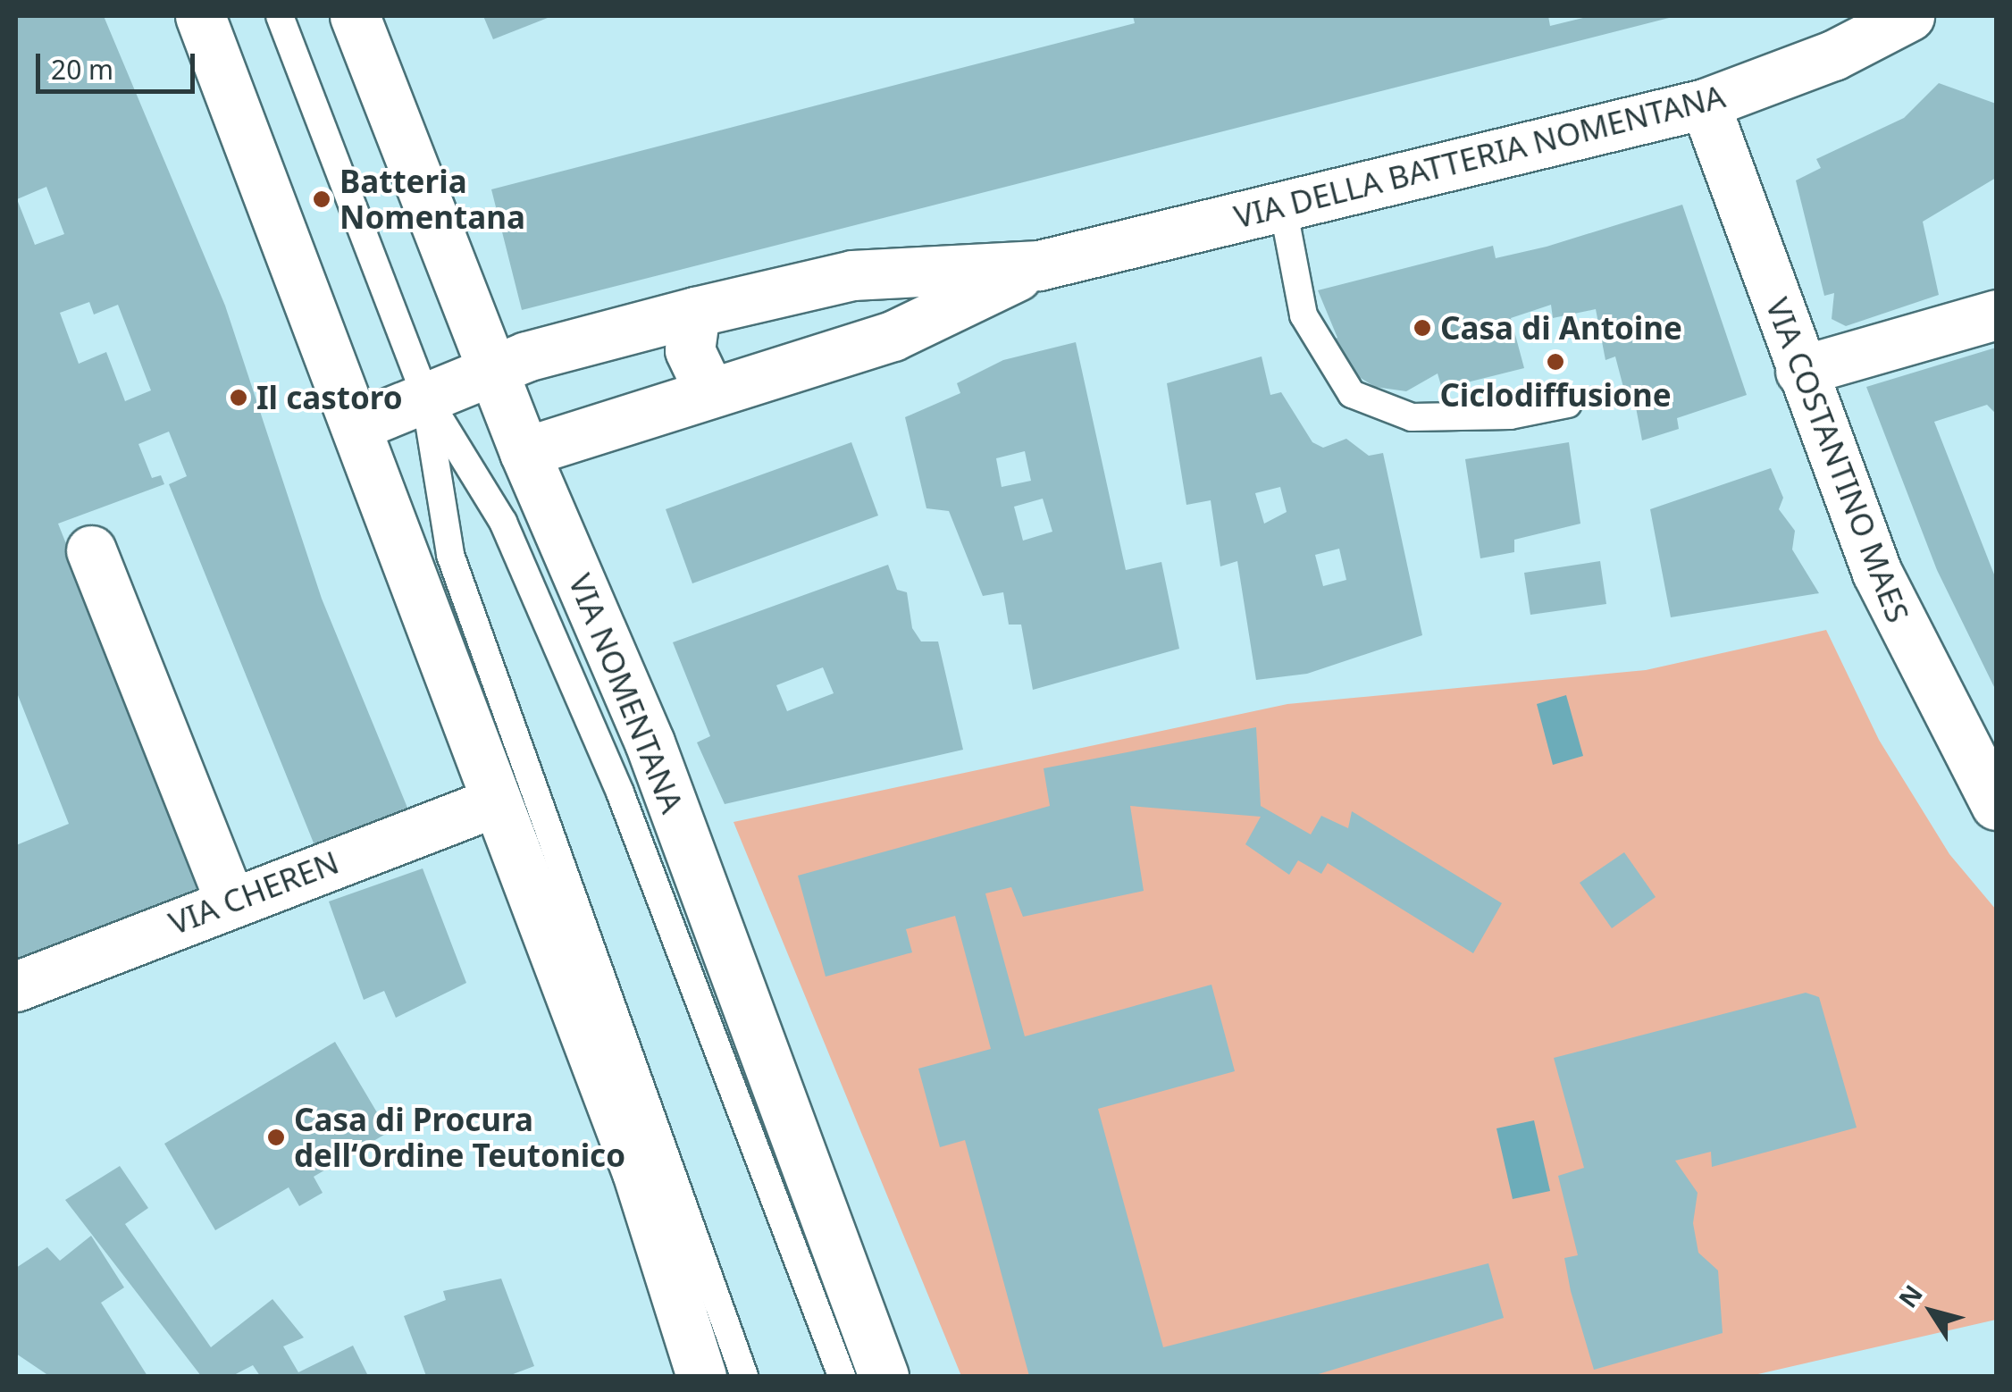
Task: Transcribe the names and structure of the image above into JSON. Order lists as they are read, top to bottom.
{
  "streets": {
    "street": [
      "VIA DELLA BATTERIA NOMENTANA",
      "VIA COSTANTINO MAES",
      "VIA NOMENTANA",
      "VIA CHEREN"
    ]
  },
  "crossings": [
    ["VIA DELLA BATTERIA NOMENTANA", "VIA COSTANTINO MAES"],
    ["VIA DELLA BATTERIA NOMENTANA", "VIA NOMENTANA"]
  ],
  "places": [
    "Batteria Nomentana",
    "Casa di Antoine",
    "Ciclodiffusione",
    "Il castoro",
    "Casa di Procura dell‘Ordine Teutonico"
  ],
  "scale_bar": "20 m",
  "north": "top left"
}
